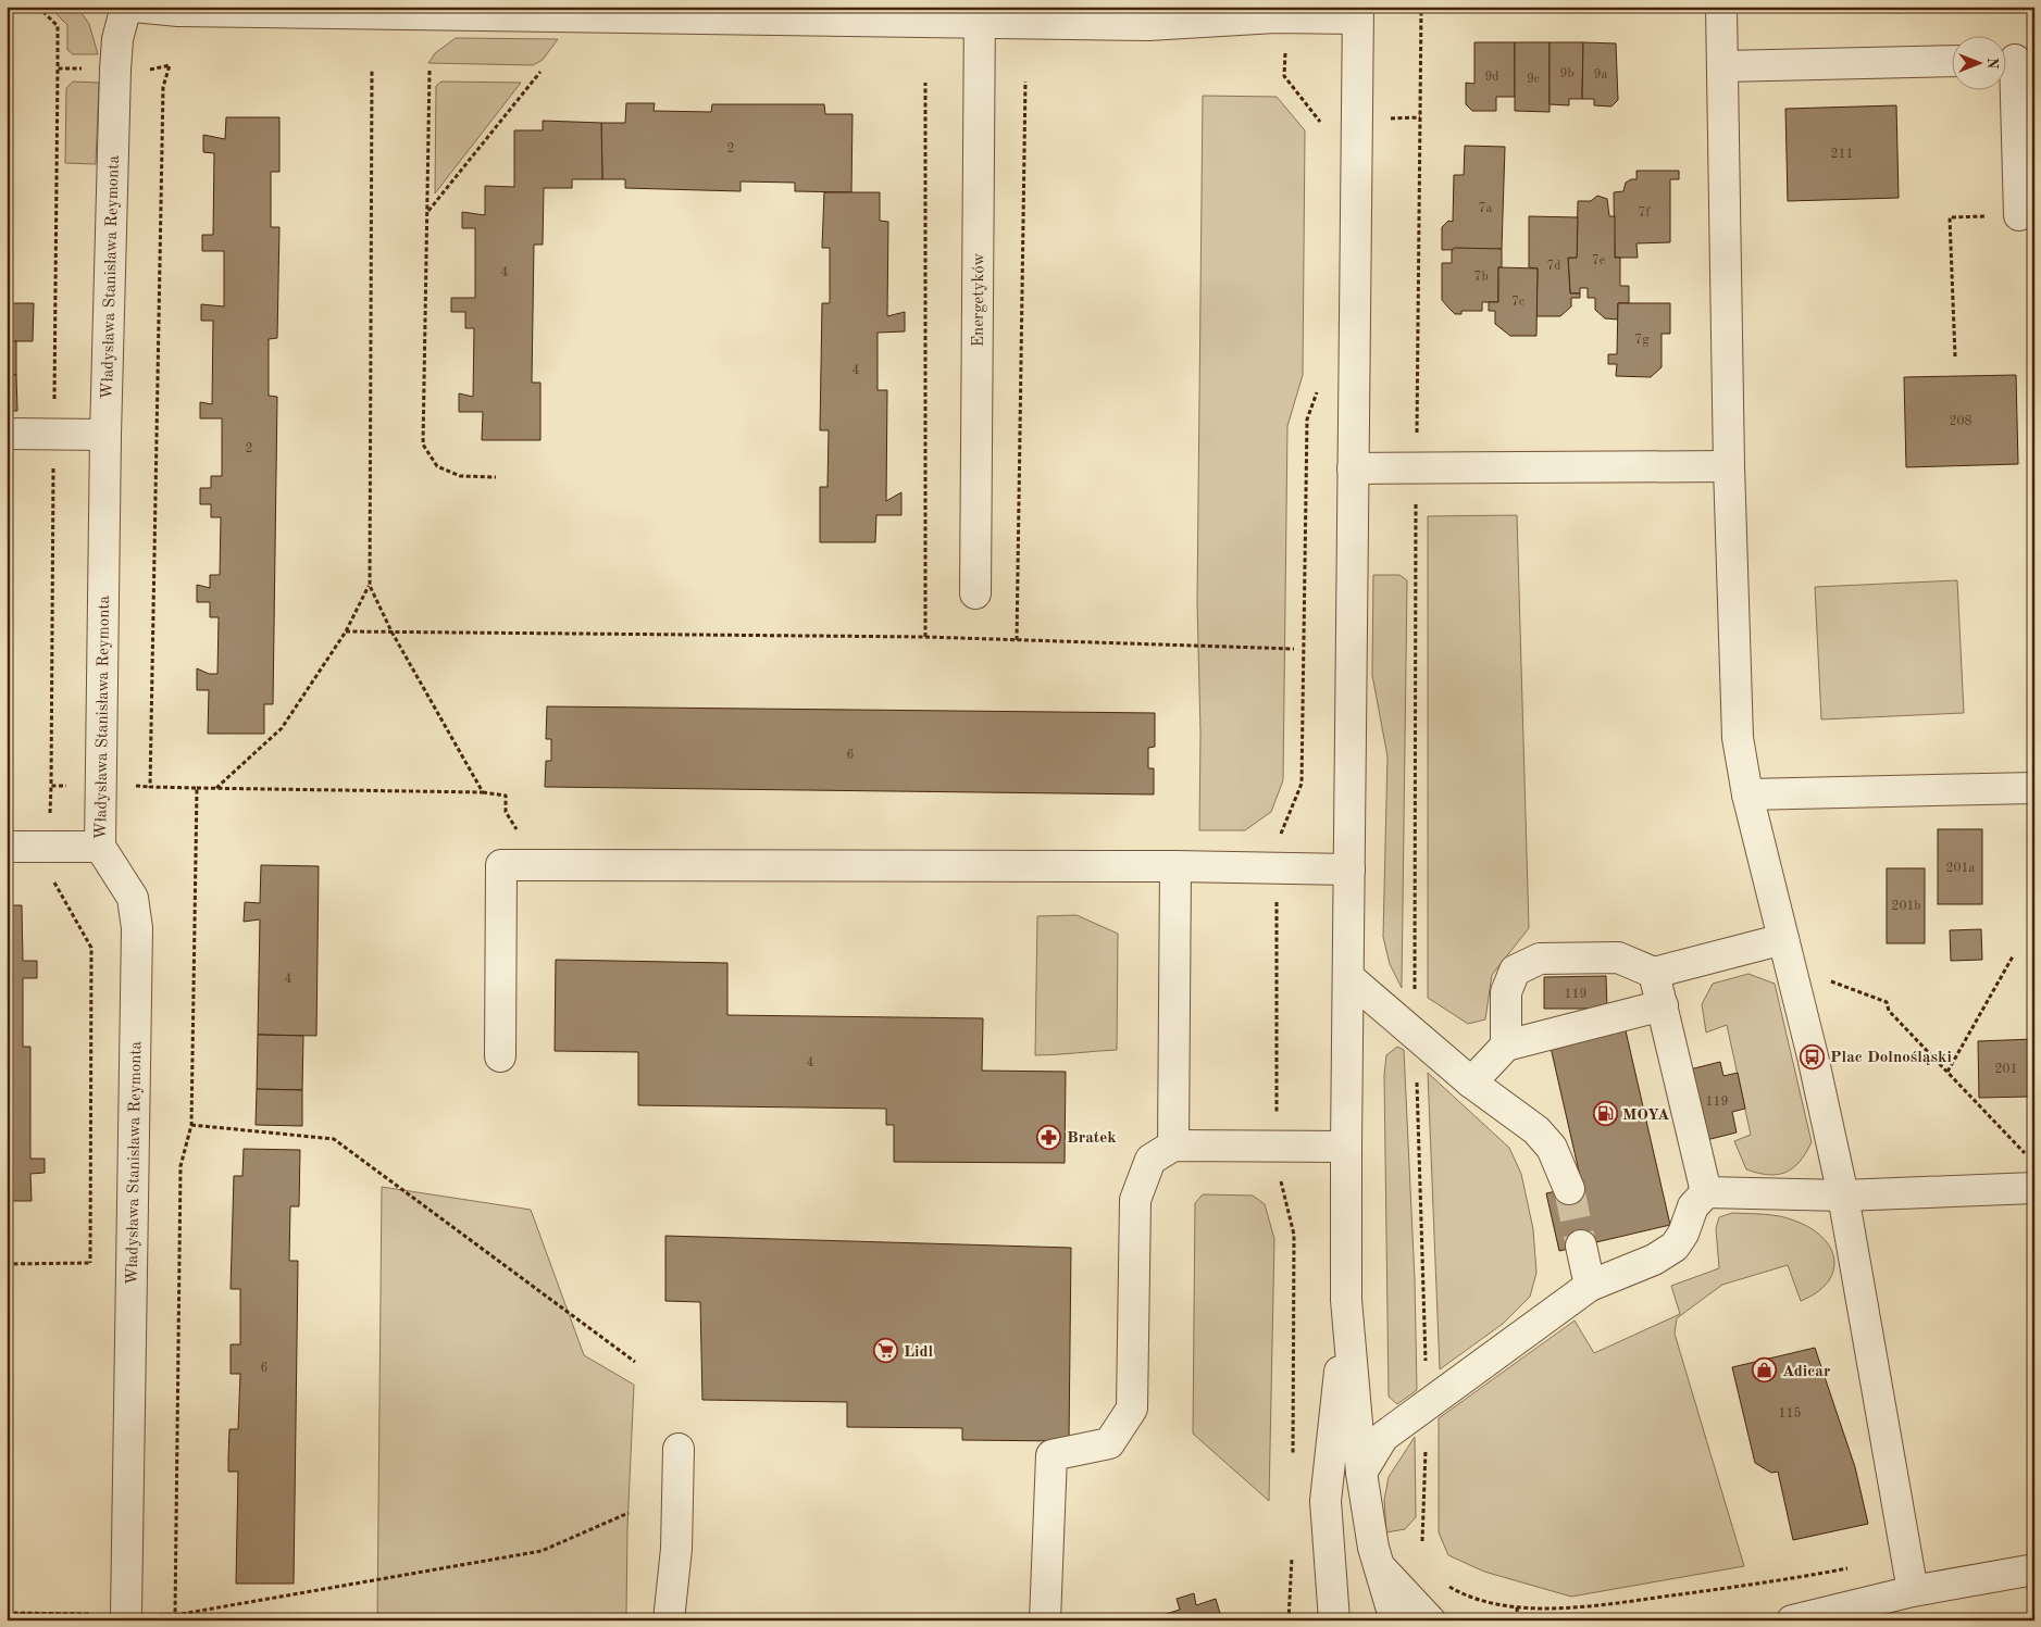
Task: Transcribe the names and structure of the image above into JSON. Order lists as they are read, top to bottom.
{
  "streets": {
    "street": ["Władysława Stanisława Reymonta", "Energetyków"]
  },
  "places": {
    "bus stop": ["Plac Dolnośląski"],
    "fuel station": ["MOYA"],
    "pharmacy": ["Bratek"],
    "supermarket": ["Lidl"],
    "shop": ["Adicar"]
  },
  "house_numbers": [
    "9b",
    "9a",
    "9d",
    "9c",
    "2",
    "211",
    "7a",
    "7f",
    "7e",
    "7d",
    "4",
    "7b",
    "7c",
    "7g",
    "4",
    "208",
    "2",
    "6",
    "201a",
    "201b",
    "4",
    "119",
    "4",
    "201",
    "119",
    "6",
    "115"
  ],
  "north": "right"
}
